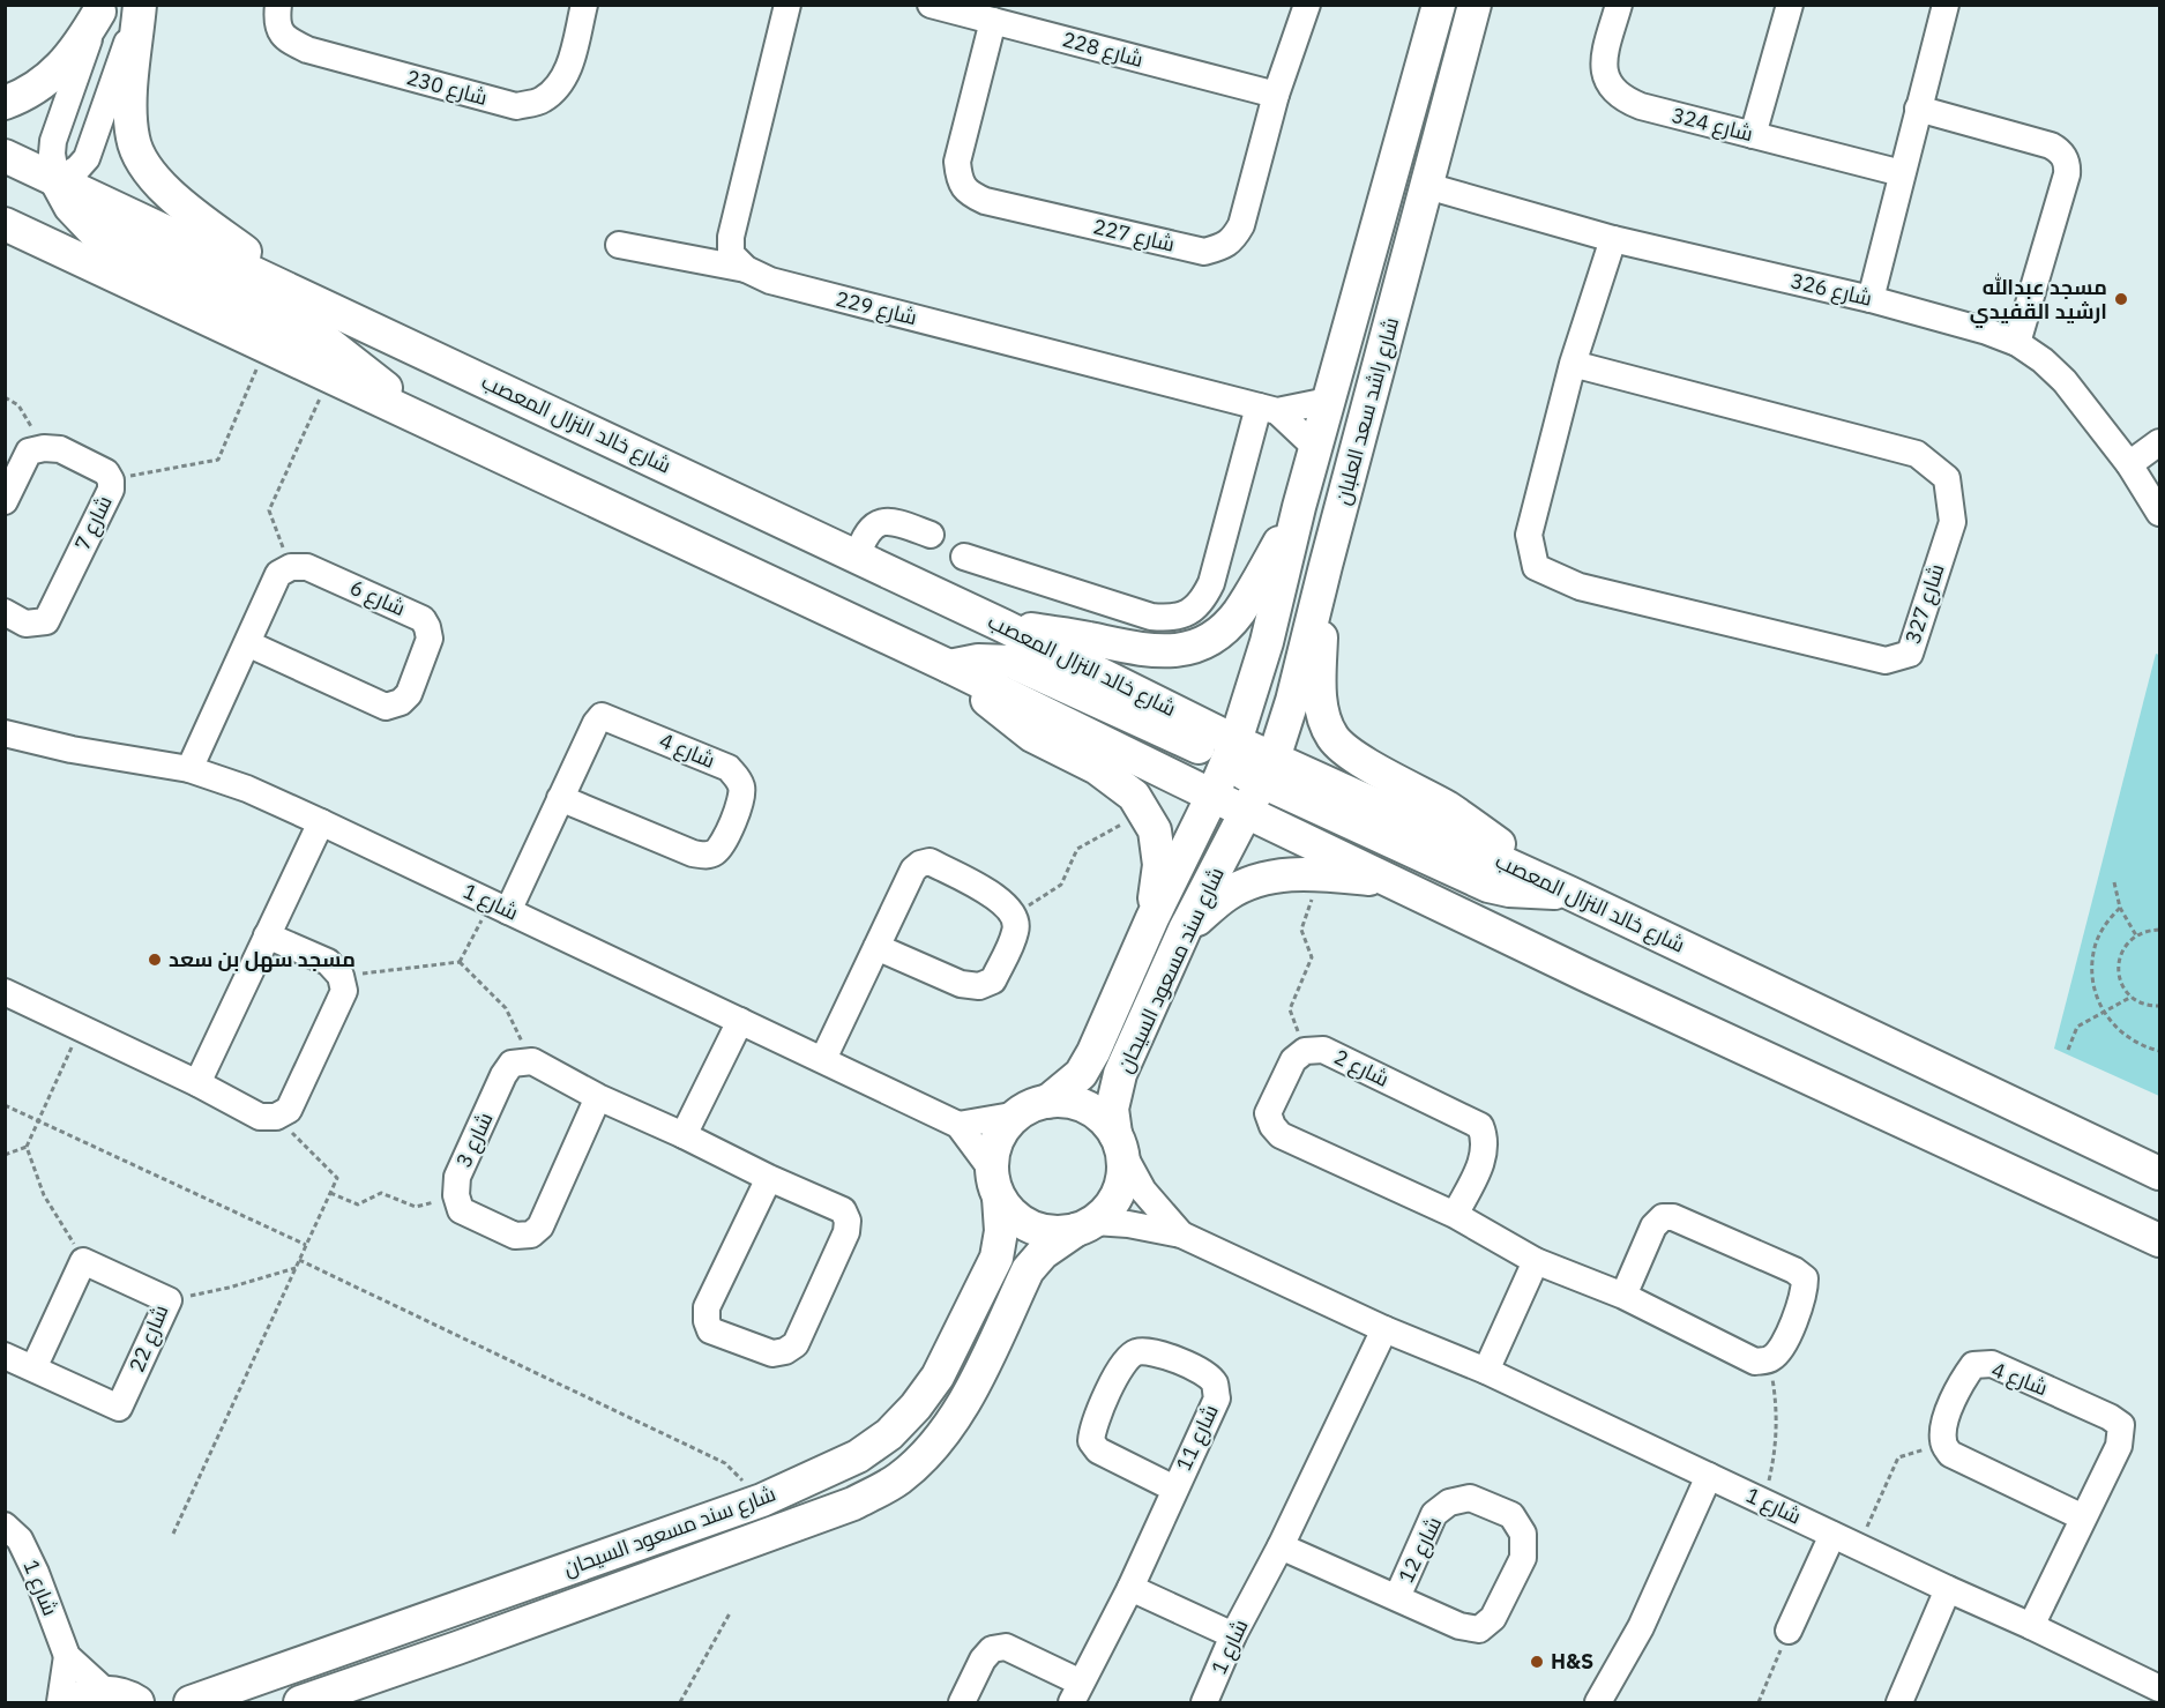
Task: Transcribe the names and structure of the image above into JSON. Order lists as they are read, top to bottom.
{
  "streets": {
    "main road": ["شارع راشد سعد العلبان", "شارع خالد النزال المعصب", "شارع سند مسعود السيحان"],
    "street": [
      "شارع 228",
      "شارع 230",
      "شارع 324",
      "شارع 227",
      "شارع 326",
      "شارع 229",
      "شارع 7",
      "شارع 6",
      "شارع 327",
      "شارع 4",
      "شارع 1",
      "شارع 2",
      "شارع 3",
      "شارع 22",
      "شارع 11",
      "شارع 12"
    ]
  },
  "crossings": [
    ["شارع 228", "شارع 227"],
    ["شارع 326", "شارع راشد سعد العلبان"],
    ["شارع 326", "شارع 327"],
    ["شارع 229", "شارع راشد سعد العلبان"],
    ["شارع راشد سعد العلبان", "شارع خالد النزال المعصب"],
    ["شارع راشد سعد العلبان", "شارع سند مسعود السيحان"],
    ["شارع 4", "شارع 1"],
    ["شارع 1", "شارع سند مسعود السيحان"],
    ["شارع 1", "شارع 12"]
  ],
  "places": ["مسجد عبدالله ارشيد القفيدي", "مسجد سهل بن سعد", "H&S"]
}
